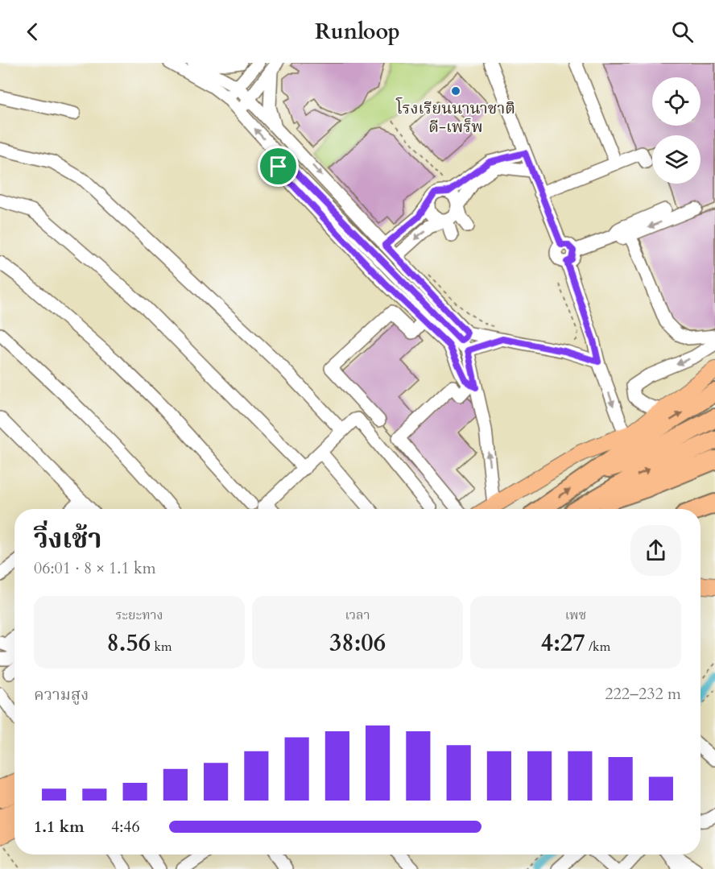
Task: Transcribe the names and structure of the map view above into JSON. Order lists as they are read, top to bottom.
{
  "places": ["โรงเรียนนานาชาติ ดี-เพร็พ"],
  "page": {
    "header": "Runloop",
    "heading": ["วิ่งเช้า", "06:01 · 8 × 1.1 km"],
    "stats": [
      ["ระยะทาง", "8.56 km"],
      ["เวลา", "38:06"],
      ["เพซ", "4:27 /km"]
    ],
    "chart": ["ความสูง", "222–232 m"],
    "list": [
      {
        "name": "1.1 km",
        "note": "4:46"
      }
    ]
  }
}
